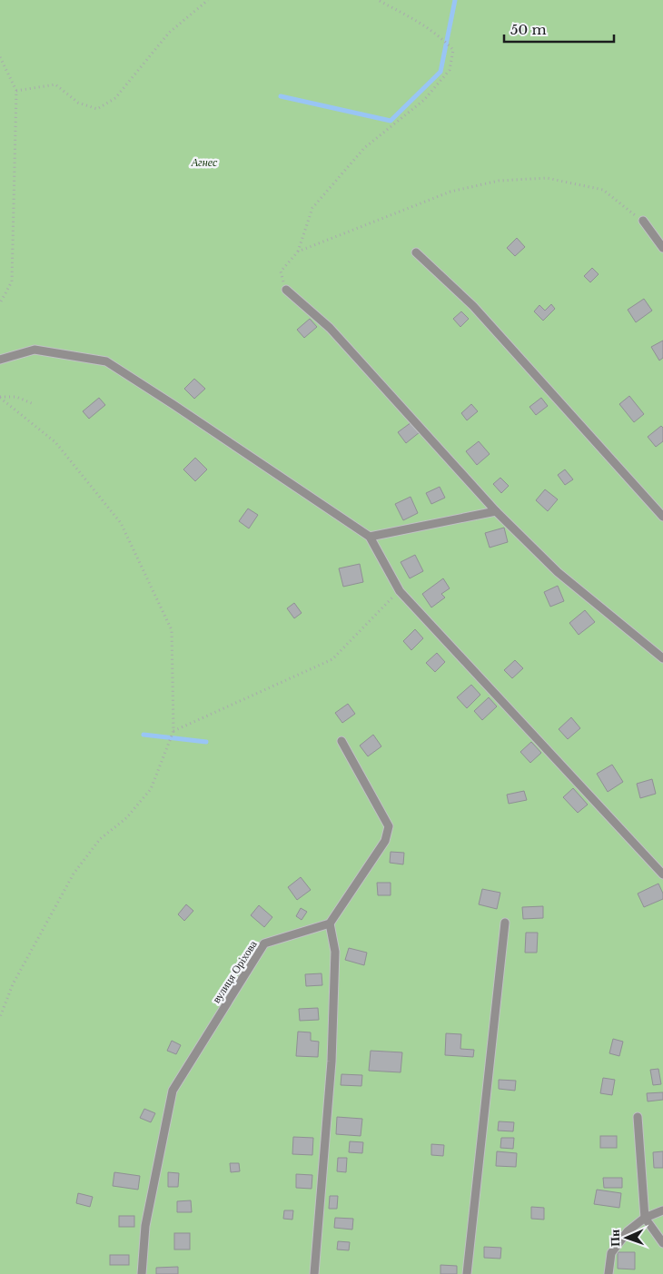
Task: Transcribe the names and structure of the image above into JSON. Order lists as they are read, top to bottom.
{
  "streets": {
    "lane": ["вулиця Оріхова"]
  },
  "parks": ["Агнес"],
  "scale_bar": "50 m",
  "north": "left"
}
